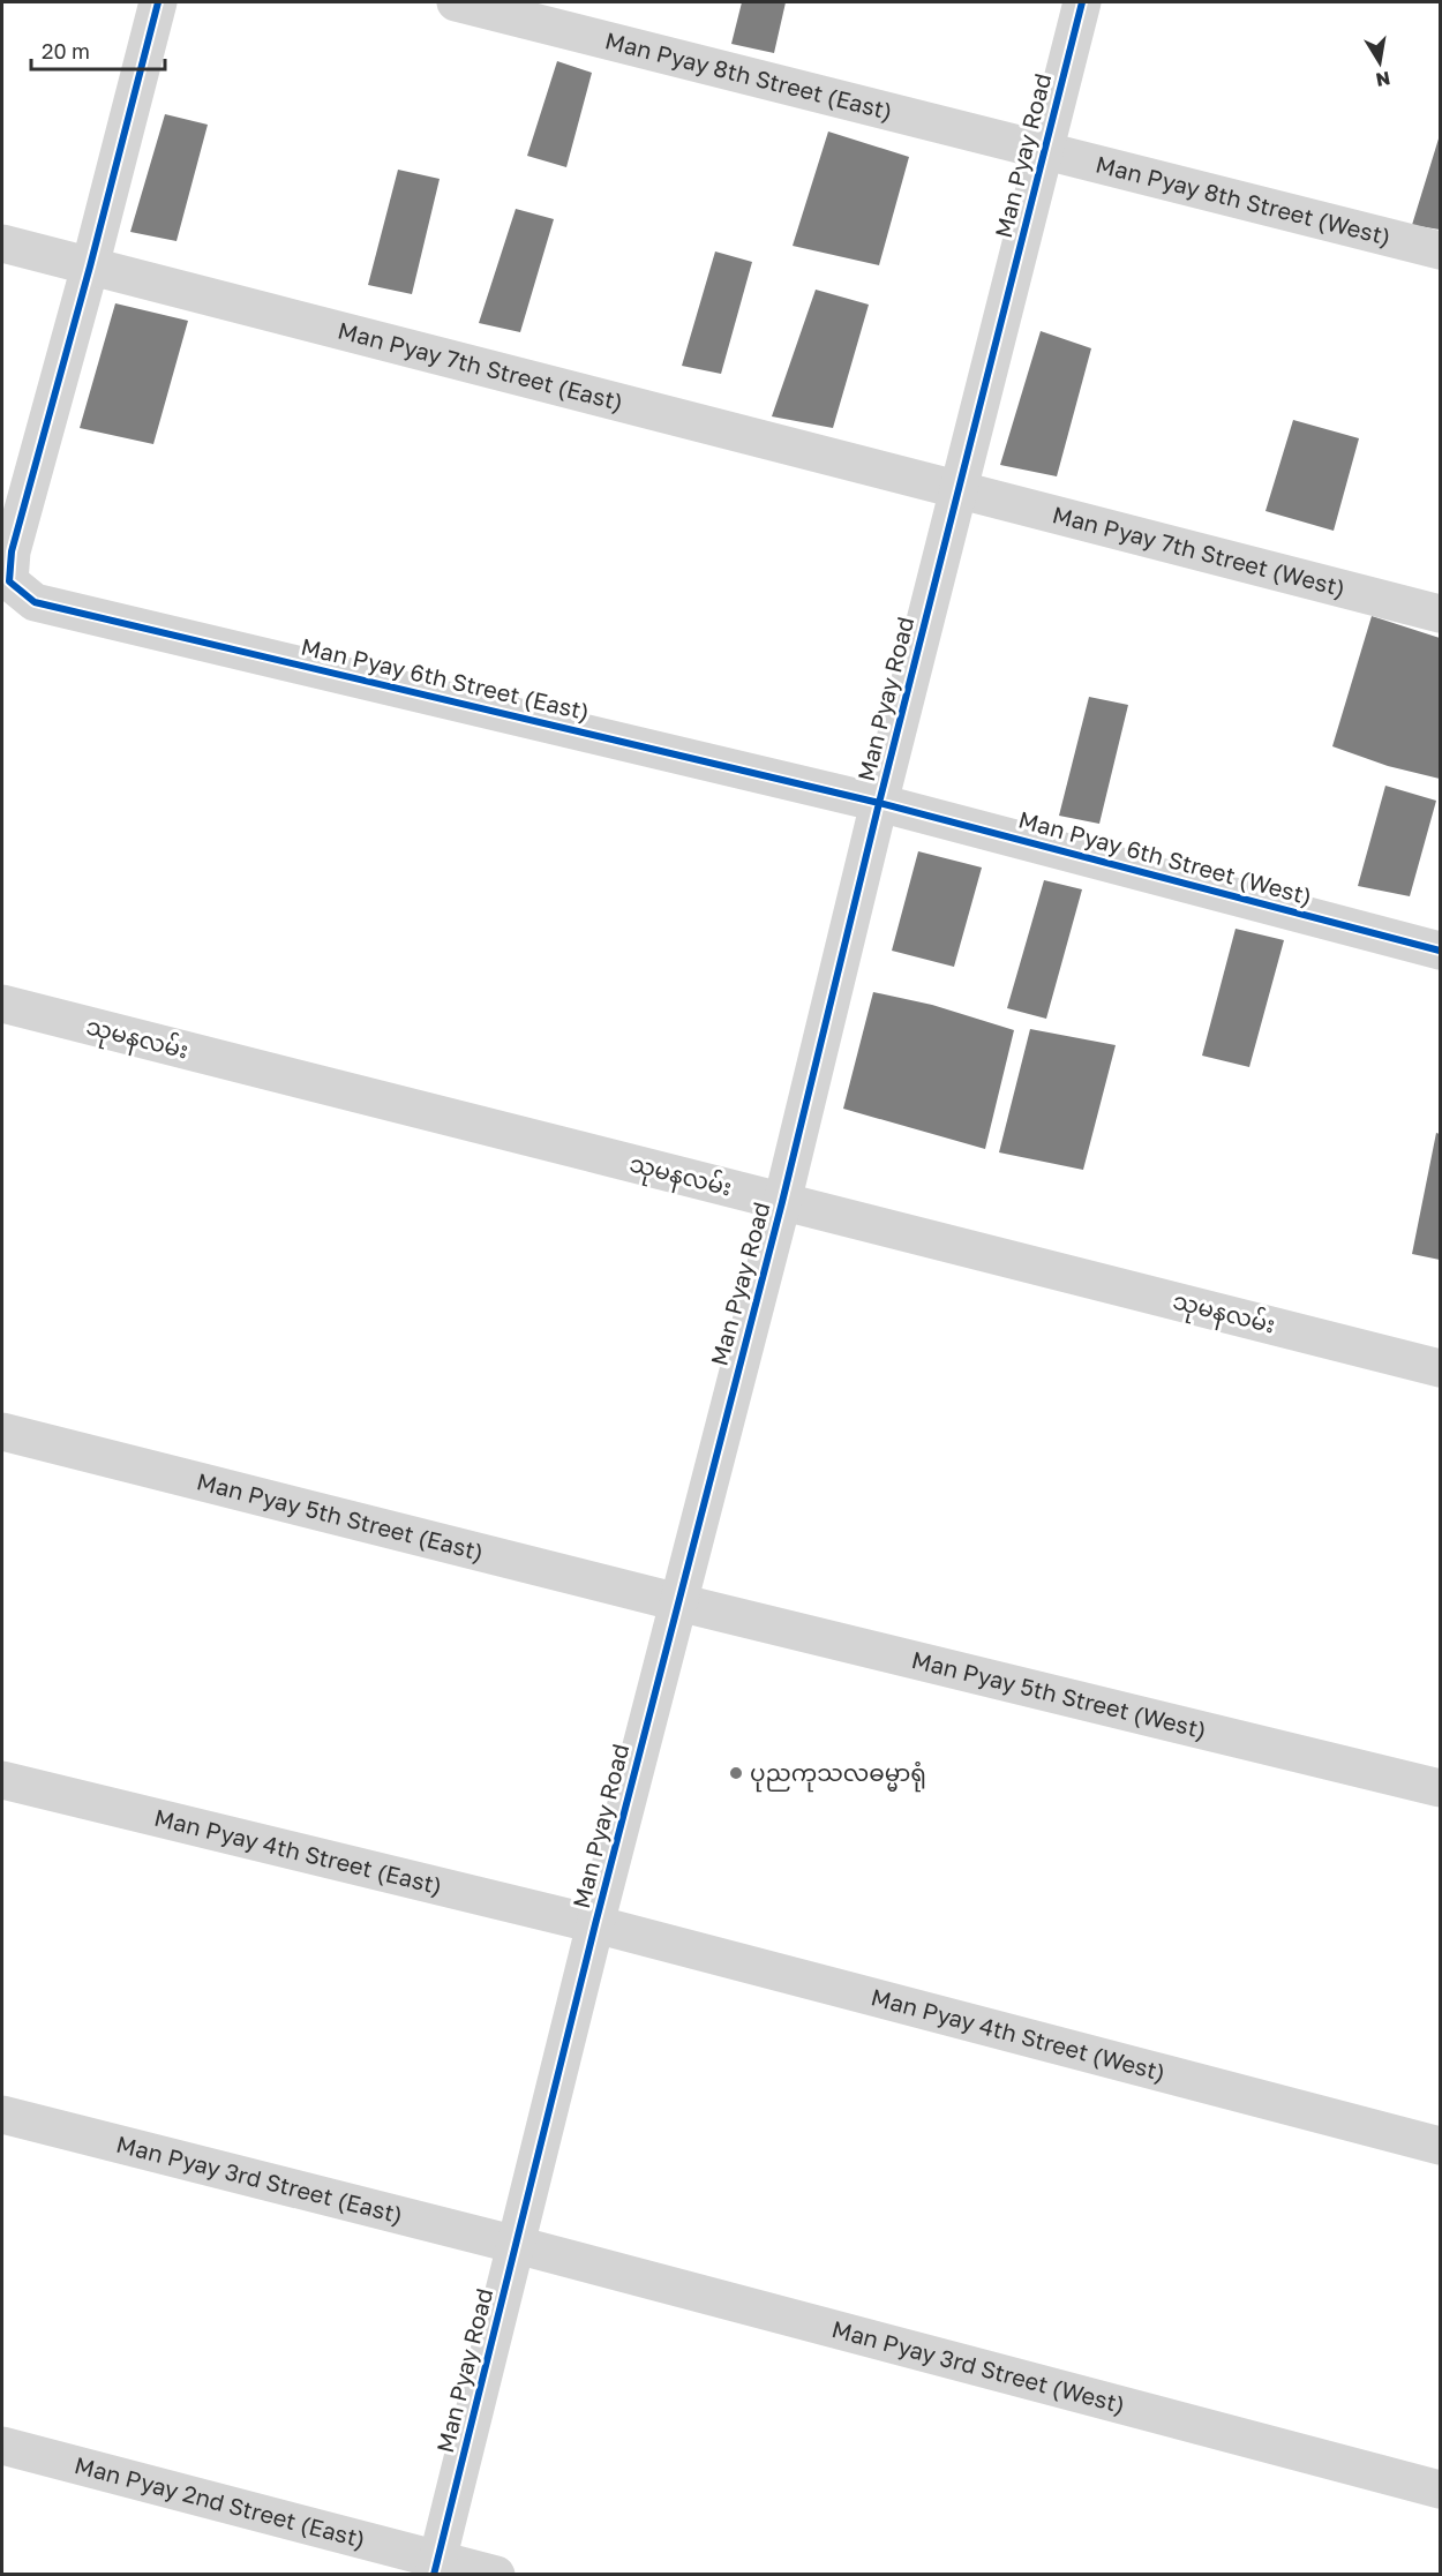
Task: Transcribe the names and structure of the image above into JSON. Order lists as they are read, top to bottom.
{
  "streets": {
    "street": [
      "Man Pyay 8th Street (East)",
      "Man Pyay Road",
      "Man Pyay 8th Street (West)",
      "Man Pyay 7th Street (East)",
      "Man Pyay 7th Street (West)",
      "Man Pyay 6th Street (East)",
      "Man Pyay 6th Street (West)",
      "သုမနလမ်း",
      "Man Pyay 5th Street (East)",
      "Man Pyay 5th Street (West)",
      "Man Pyay 4th Street (East)",
      "Man Pyay 4th Street (West)",
      "Man Pyay 3rd Street (East)",
      "Man Pyay 3rd Street (West)",
      "Man Pyay 2nd Street (East)"
    ]
  },
  "crossings": [
    ["Man Pyay 8th Street (East)", "Man Pyay Road"],
    ["Man Pyay 8th Street (East)", "Man Pyay 8th Street (West)"],
    ["Man Pyay Road", "Man Pyay 8th Street (West)"],
    ["Man Pyay Road", "Man Pyay 7th Street (East)"],
    ["Man Pyay Road", "Man Pyay 7th Street (West)"],
    ["Man Pyay Road", "Man Pyay 6th Street (East)"],
    ["Man Pyay Road", "Man Pyay 6th Street (West)"],
    ["Man Pyay Road", "သုမနလမ်း"],
    ["Man Pyay Road", "Man Pyay 5th Street (East)"],
    ["Man Pyay Road", "Man Pyay 5th Street (West)"],
    ["Man Pyay Road", "Man Pyay 4th Street (East)"],
    ["Man Pyay Road", "Man Pyay 4th Street (West)"],
    ["Man Pyay Road", "Man Pyay 3rd Street (East)"],
    ["Man Pyay Road", "Man Pyay 3rd Street (West)"],
    ["Man Pyay Road", "Man Pyay 2nd Street (East)"],
    ["Man Pyay 7th Street (East)", "Man Pyay 7th Street (West)"],
    ["Man Pyay 7th Street (East)", "Man Pyay 6th Street (East)"],
    ["Man Pyay 6th Street (East)", "Man Pyay 6th Street (West)"],
    ["Man Pyay 5th Street (East)", "Man Pyay 5th Street (West)"],
    ["Man Pyay 4th Street (East)", "Man Pyay 4th Street (West)"],
    ["Man Pyay 3rd Street (East)", "Man Pyay 3rd Street (West)"]
  ],
  "places": ["ပုညကုသလဓမ္မာရုံ"],
  "scale_bar": "20 m",
  "north": "bottom"
}
